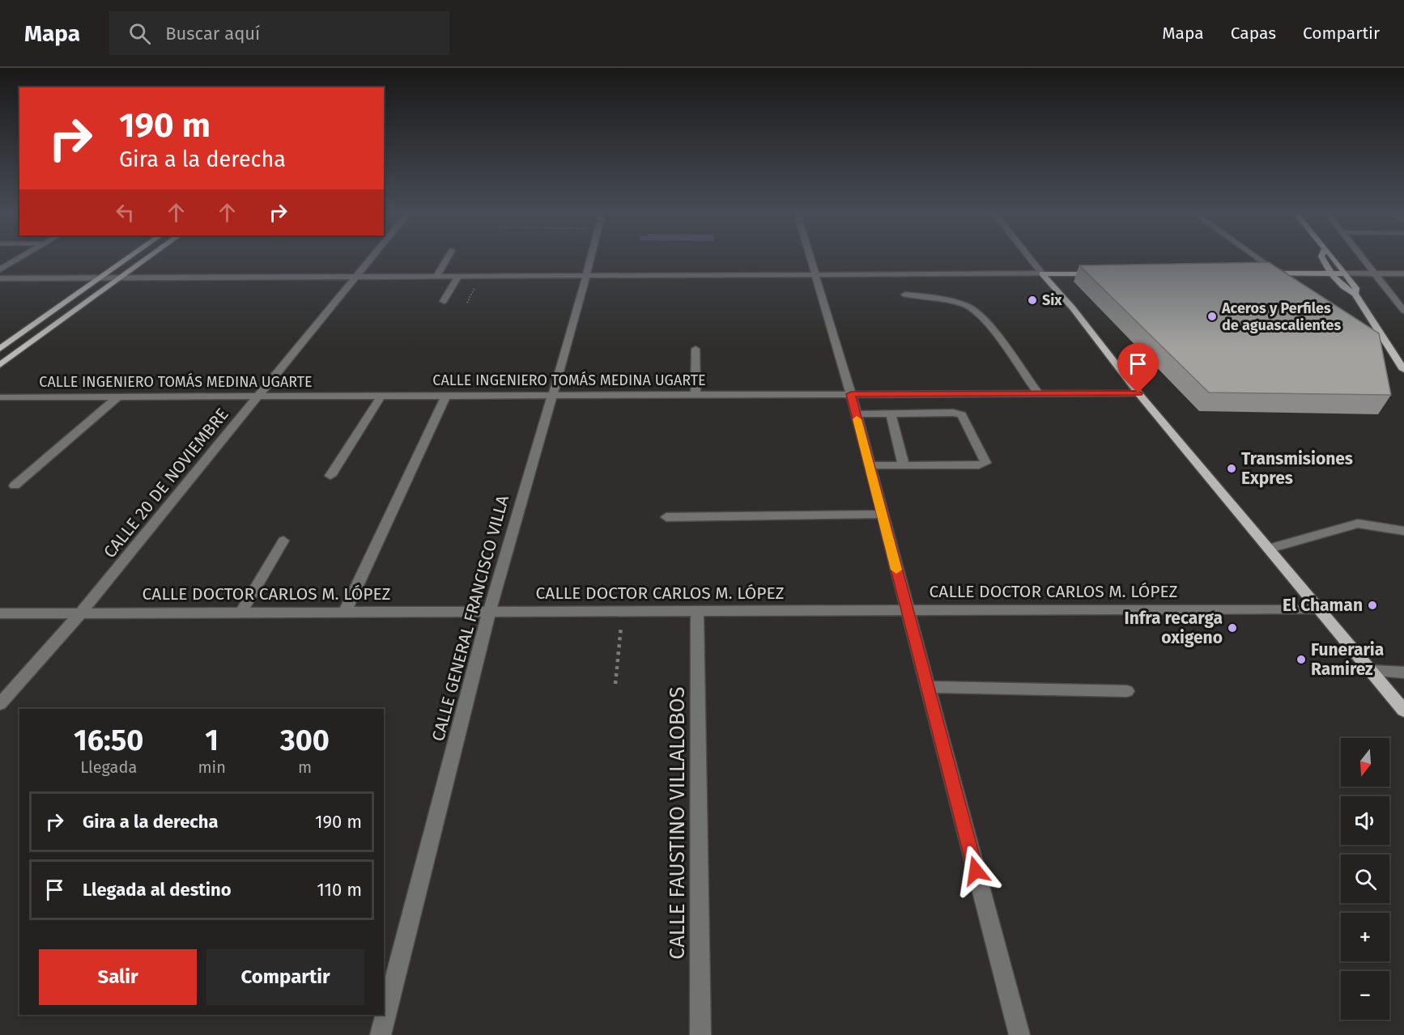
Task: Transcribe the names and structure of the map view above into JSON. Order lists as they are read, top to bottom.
{
  "streets": {
    "street": [
      "CALLE INGENIERO TOMÁS MEDINA UGARTE",
      "CALLE 20 DE NOVIEMBRE",
      "CALLE DOCTOR CARLOS M. LÓPEZ",
      "CALLE GENERAL FRANCISCO VILLA",
      "CALLE FAUSTINO VILLALOBOS"
    ]
  },
  "crossings": [
    ["CALLE INGENIERO TOMÁS MEDINA UGARTE", "CALLE 20 DE NOVIEMBRE"],
    ["CALLE INGENIERO TOMÁS MEDINA UGARTE", "CALLE GENERAL FRANCISCO VILLA"],
    ["CALLE 20 DE NOVIEMBRE", "CALLE DOCTOR CARLOS M. LÓPEZ"],
    ["CALLE DOCTOR CARLOS M. LÓPEZ", "CALLE GENERAL FRANCISCO VILLA"],
    ["CALLE DOCTOR CARLOS M. LÓPEZ", "CALLE FAUSTINO VILLALOBOS"]
  ],
  "places": [
    "Six",
    "Aceros y Perfiles de aguascalientes",
    "Transmisiones Expres",
    "El Chaman",
    "Infra recarga oxigeno",
    "Funeraria Ramirez"
  ],
  "north": "bottom",
  "page": {
    "header": "Mapa",
    "search": "Buscar aquí",
    "nav": ["Mapa", "Capas", "Compartir"],
    "turn": ["190 m", "Gira a la derecha"],
    "eta": [
      "16:50",
      "Llegada",
      "1",
      "min",
      "300",
      "m"
    ],
    "map_buttons": ["+", "−"],
    "list": [
      {
        "name": "Gira a la derecha",
        "value": "190 m"
      },
      {
        "name": "Llegada al destino",
        "value": "110 m"
      }
    ],
    "buttons": ["Salir", "Compartir"]
  }
}
